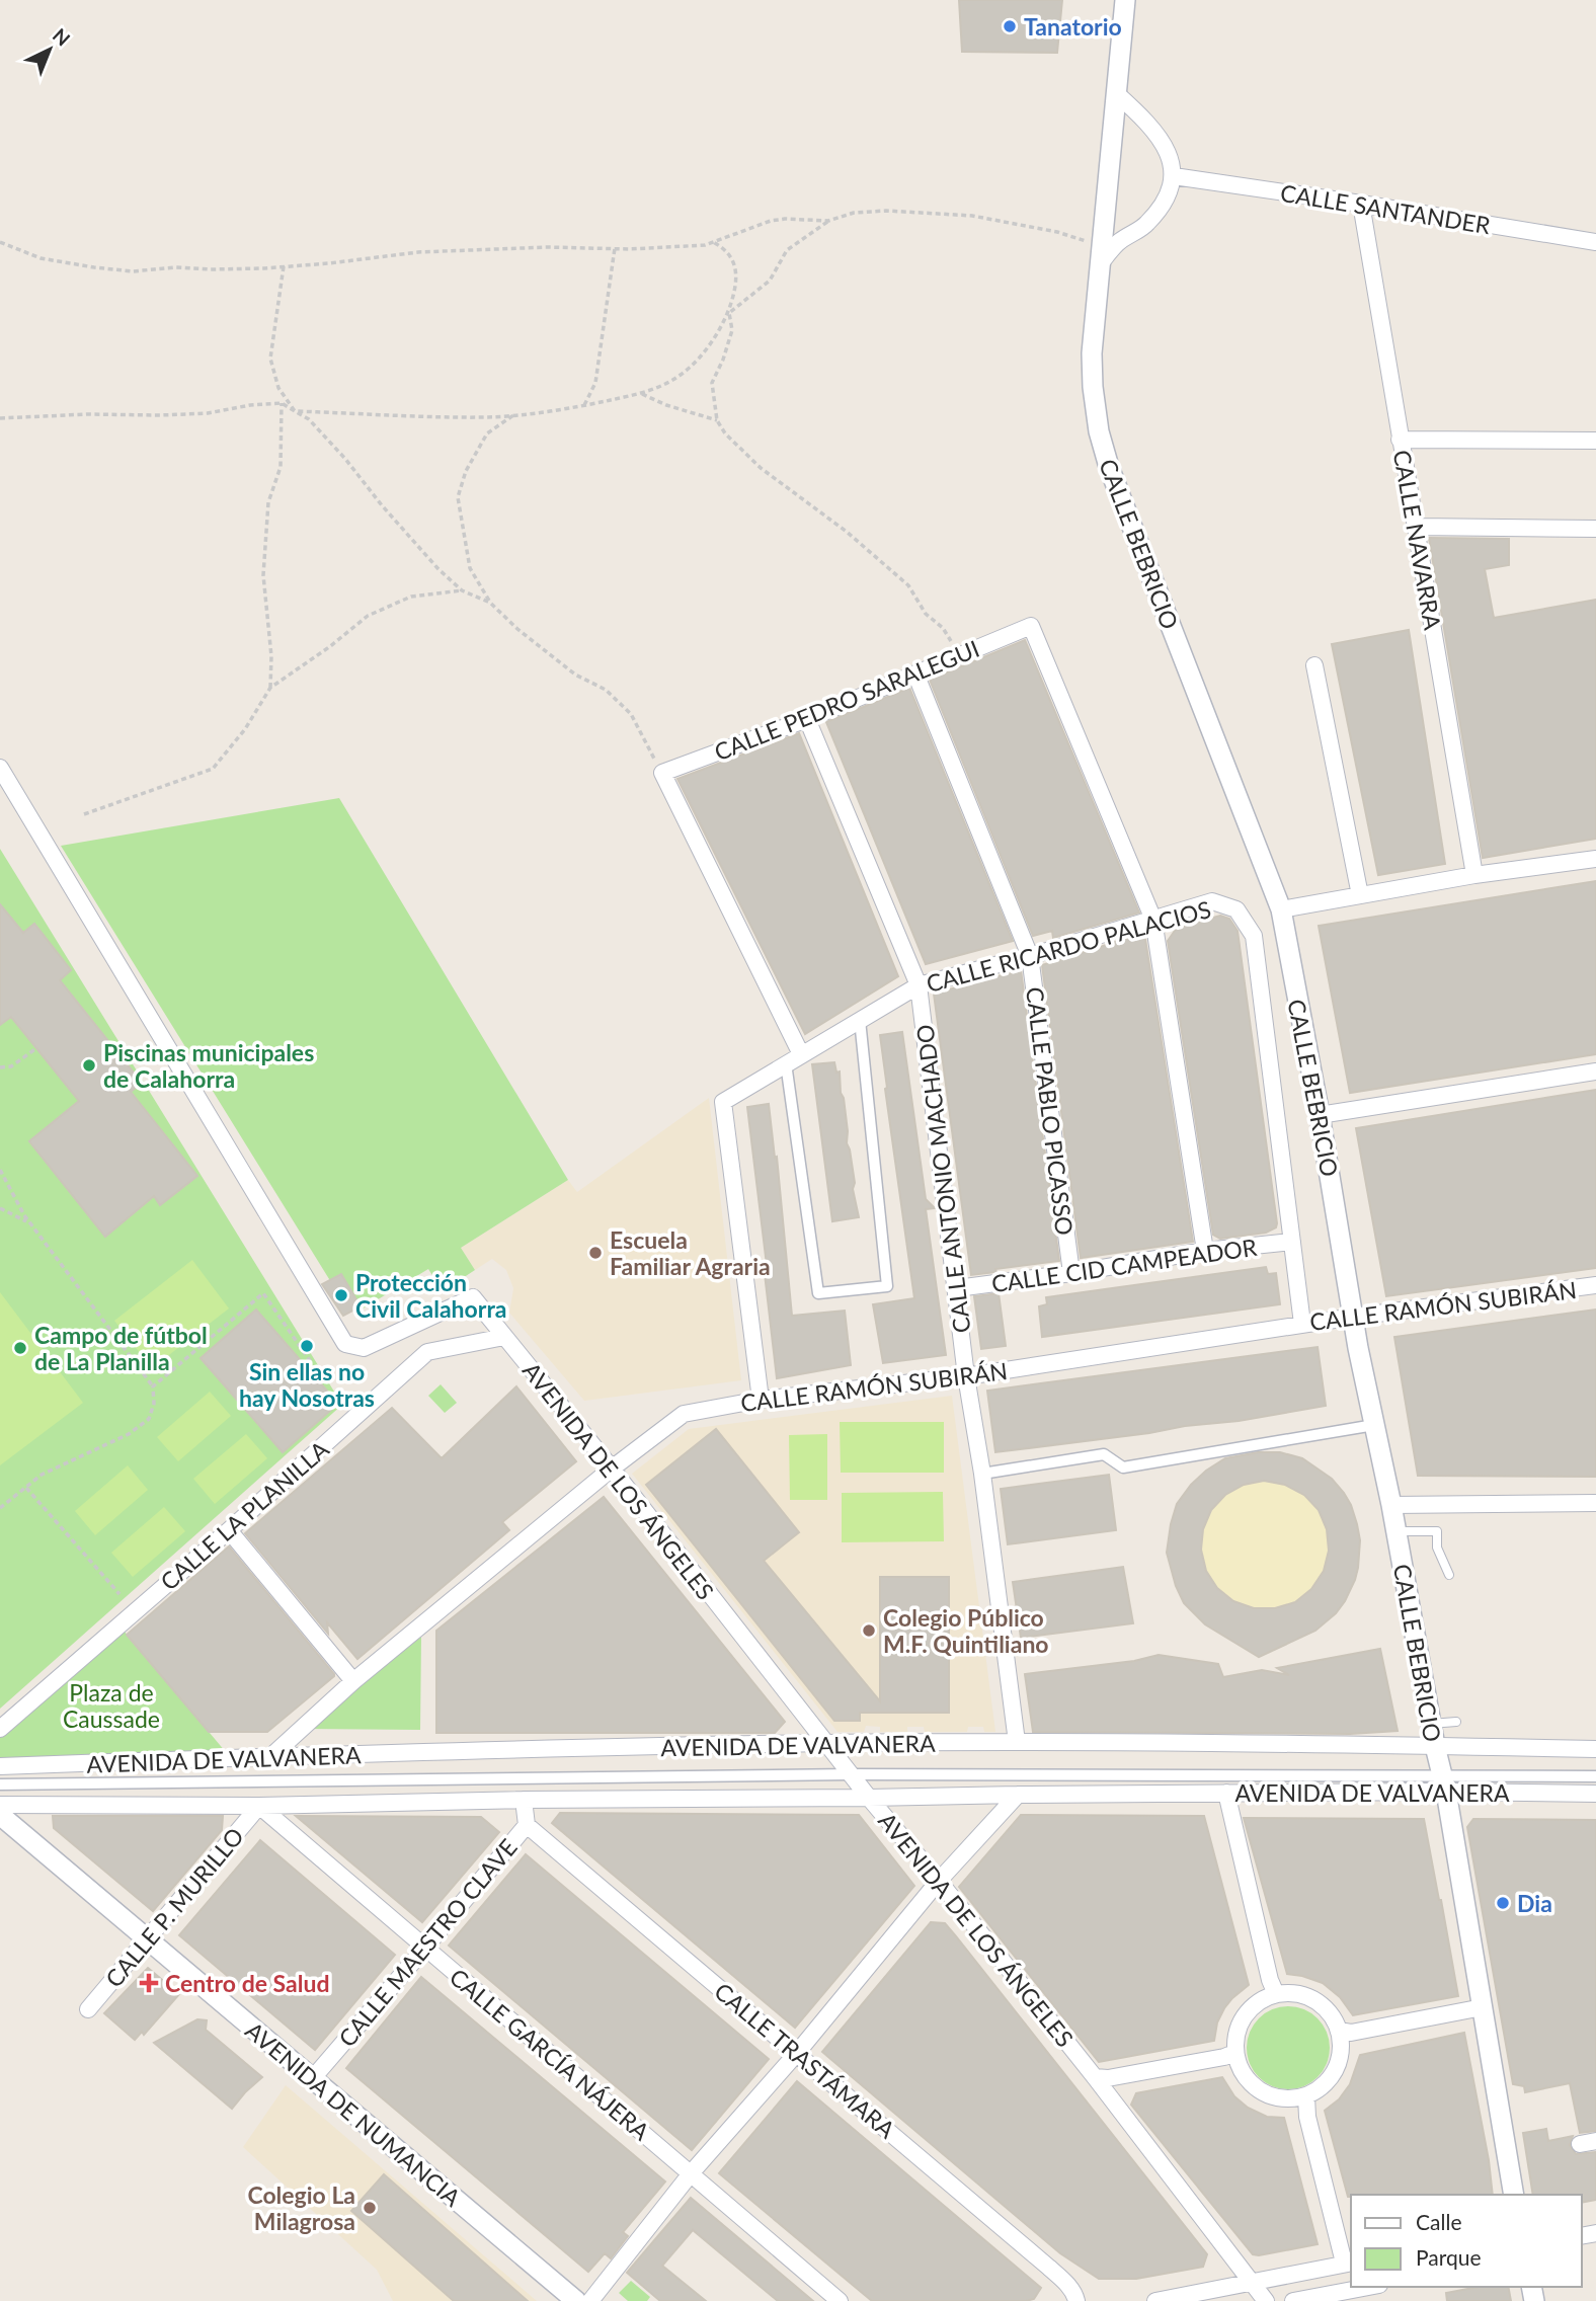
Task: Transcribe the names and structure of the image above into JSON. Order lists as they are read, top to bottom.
{
  "streets": {
    "street": [
      "CALLE SANTANDER",
      "CALLE NAVARRA",
      "CALLE BEBRICIO",
      "CALLE PEDRO SARALEGUI",
      "CALLE RICARDO PALACIOS",
      "CALLE PABLO PICASSO",
      "CALLE ANTONIO MACHADO",
      "CALLE CID CAMPEADOR",
      "CALLE RAMÓN SUBIRÁN",
      "AVENIDA DE LOS ÁNGELES",
      "CALLE LA PLANILLA",
      "AVENIDA DE VALVANERA",
      "CALLE P. MURILLO",
      "CALLE MAESTRO CLAVE",
      "CALLE GARCÍA NÁJERA",
      "CALLE TRASTÁMARA",
      "AVENIDA DE NUMANCIA"
    ]
  },
  "crossings": [
    ["CALLE SANTANDER", "CALLE NAVARRA"],
    ["CALLE BEBRICIO", "CALLE RAMÓN SUBIRÁN"],
    ["CALLE BEBRICIO", "AVENIDA DE VALVANERA"],
    ["CALLE PEDRO SARALEGUI", "CALLE RICARDO PALACIOS"],
    ["CALLE PEDRO SARALEGUI", "CALLE PABLO PICASSO"],
    ["CALLE PEDRO SARALEGUI", "CALLE ANTONIO MACHADO"],
    ["CALLE RICARDO PALACIOS", "CALLE PABLO PICASSO"],
    ["CALLE RICARDO PALACIOS", "CALLE ANTONIO MACHADO"],
    ["CALLE RICARDO PALACIOS", "CALLE CID CAMPEADOR"],
    ["CALLE RICARDO PALACIOS", "CALLE RAMÓN SUBIRÁN"],
    ["CALLE PABLO PICASSO", "CALLE CID CAMPEADOR"],
    ["CALLE ANTONIO MACHADO", "CALLE CID CAMPEADOR"],
    ["CALLE ANTONIO MACHADO", "CALLE RAMÓN SUBIRÁN"],
    ["CALLE ANTONIO MACHADO", "AVENIDA DE VALVANERA"],
    ["CALLE RAMÓN SUBIRÁN", "AVENIDA DE LOS ÁNGELES"],
    ["CALLE RAMÓN SUBIRÁN", "AVENIDA DE VALVANERA"],
    ["AVENIDA DE LOS ÁNGELES", "CALLE LA PLANILLA"],
    ["AVENIDA DE LOS ÁNGELES", "AVENIDA DE VALVANERA"],
    ["AVENIDA DE VALVANERA", "CALLE P. MURILLO"],
    ["AVENIDA DE VALVANERA", "CALLE MAESTRO CLAVE"],
    ["AVENIDA DE VALVANERA", "CALLE GARCÍA NÁJERA"],
    ["CALLE P. MURILLO", "CALLE GARCÍA NÁJERA"],
    ["CALLE P. MURILLO", "AVENIDA DE NUMANCIA"],
    ["CALLE MAESTRO CLAVE", "CALLE GARCÍA NÁJERA"],
    ["CALLE MAESTRO CLAVE", "CALLE TRASTÁMARA"],
    ["CALLE MAESTRO CLAVE", "AVENIDA DE NUMANCIA"]
  ],
  "parks": ["Plaza de Caussade"],
  "places": {
    "other": [
      "Tanatorio",
      "Piscinas municipales de Calahorra",
      "Escuela Familiar Agraria",
      "Protección Civil Calahorra",
      "Sin ellas no hay Nosotras",
      "Campo de fútbol de La Planilla",
      "Colegio Público M.F. Quintiliano",
      "Dia",
      "Colegio La Milagrosa"
    ],
    "health": ["Centro de Salud"]
  },
  "legend": ["Calle", "Parque"],
  "north": "top right"
}
